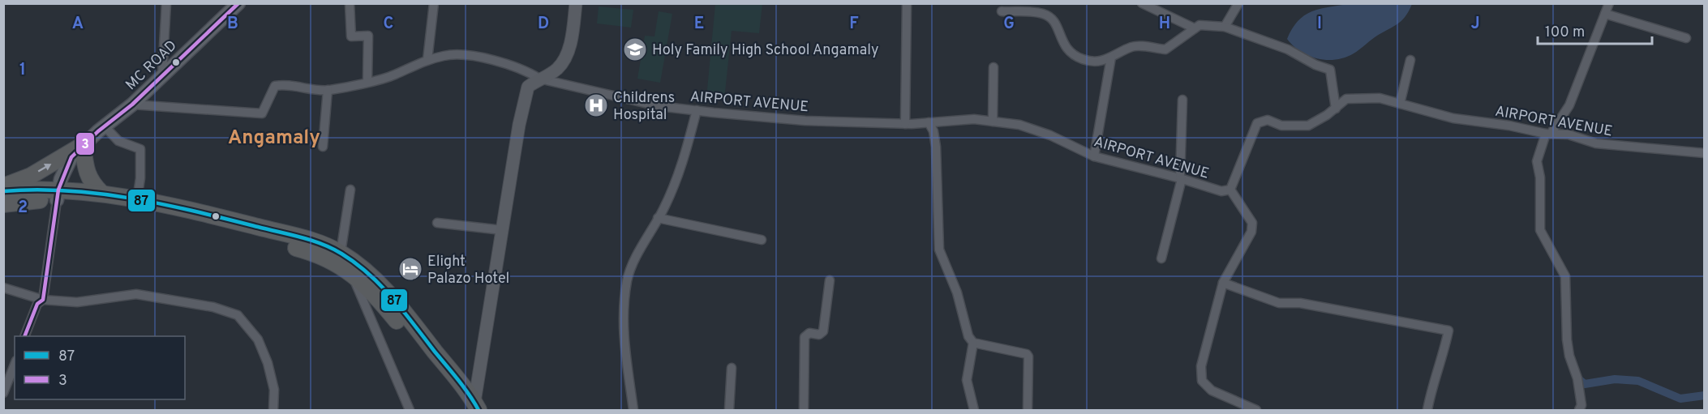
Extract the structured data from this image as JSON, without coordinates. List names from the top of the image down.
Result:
{
  "streets": {
    "main road": ["MC ROAD"],
    "street": ["AIRPORT AVENUE"]
  },
  "districts": ["Angamaly"],
  "places": {
    "school or university": ["Holy Family High School Angamaly"],
    "hospital": ["Childrens Hospital"],
    "hotel": ["Elight Palazo Hotel"]
  },
  "lines": ["transit line 3", "transit line 87"],
  "legend": ["87", "3"],
  "scale_bar": "100 m",
  "grid": {
    "columns": [
      "A",
      "B",
      "C",
      "D",
      "E",
      "F",
      "G",
      "H",
      "I",
      "J"
    ],
    "rows": ["1", "2"]
  }
}
